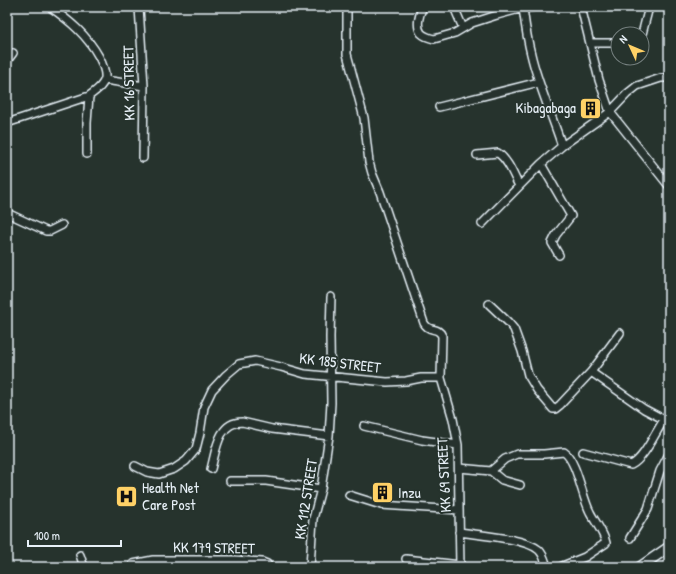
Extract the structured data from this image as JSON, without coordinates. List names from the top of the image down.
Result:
{
  "streets": {
    "street": [
      "KK 16 STREET",
      "KK 185 STREET",
      "KK 69 STREET",
      "KK 112 STREET",
      "KK 179 STREET"
    ]
  },
  "crossings": [
    ["KK 185 STREET", "KK 69 STREET"],
    ["KK 185 STREET", "KK 112 STREET"]
  ],
  "places": {
    "building": ["Kibagabaga", "Inzu"],
    "hospital": ["Health Net Care Post"]
  },
  "scale_bar": "100 m",
  "north": "top left"
}
